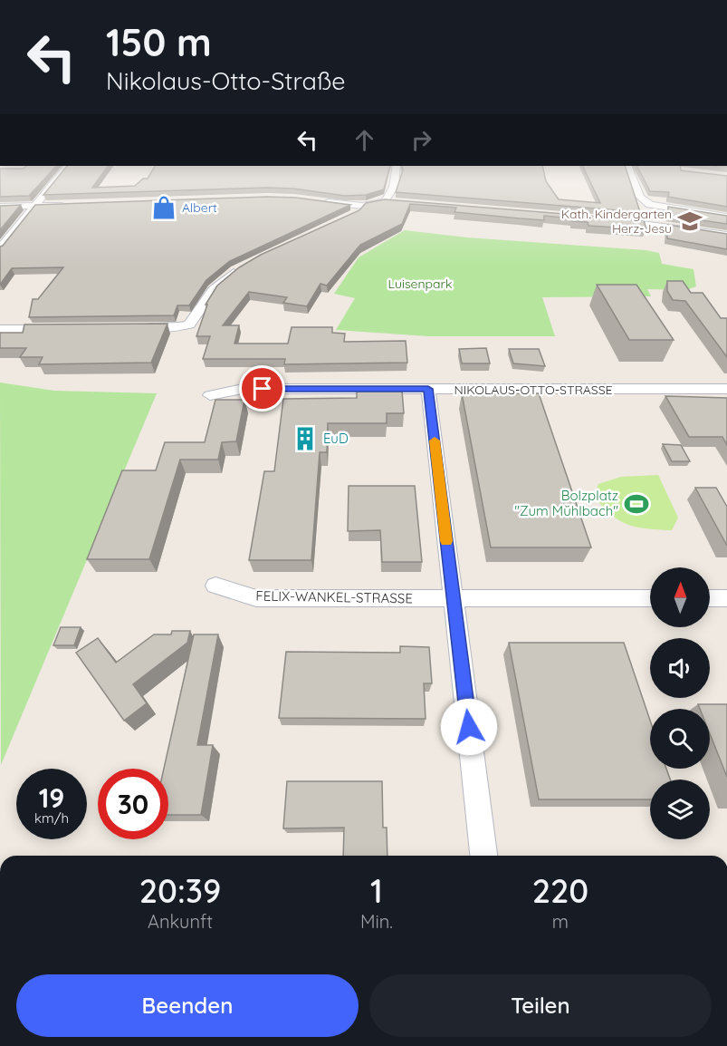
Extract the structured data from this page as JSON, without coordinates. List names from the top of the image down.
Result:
{
  "streets": {
    "street": ["NIKOLAUS-OTTO-STRASSE", "FELIX-WANKEL-STRASSE"]
  },
  "parks": ["Luisenpark"],
  "places": {
    "shop": ["Albert"],
    "school or university": ["Kath. Kindergarten Herz-Jesu"],
    "building": ["EuD"],
    "sports": ["Bolzplatz \"Zum Mühlbach\""]
  },
  "north": "top",
  "page": {
    "turn": ["150 m", "Nikolaus-Otto-Straße"],
    "speed": "19 km/h",
    "limit": "30",
    "eta": [
      "20:39",
      "Ankunft",
      "1",
      "Min.",
      "220",
      "m"
    ],
    "buttons": ["Beenden", "Teilen"]
  }
}
